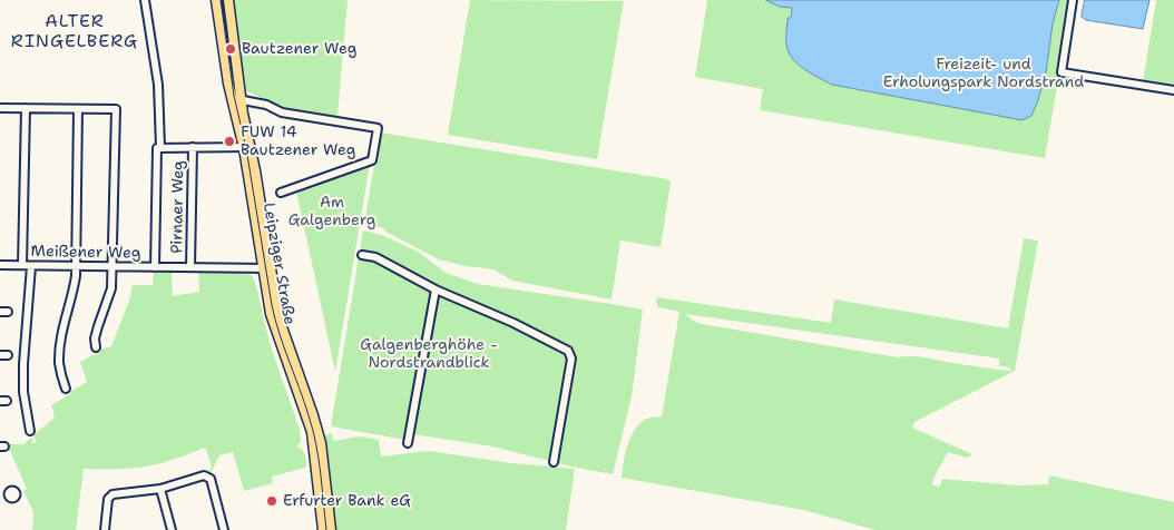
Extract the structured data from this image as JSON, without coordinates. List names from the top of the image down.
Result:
{
  "streets": {
    "main road": ["Leipziger Straße"],
    "street": ["Pirnaer Weg", "Meißener Weg"]
  },
  "crossings": [
    ["Pirnaer Weg", "Meißener Weg"],
    ["Meißener Weg", "Leipziger Straße"]
  ],
  "districts": ["ALTER RINGELBERG"],
  "parks": ["Freizeit- und Erholungspark Nordstrand", "Am Galgenberg", "Galgenberghöhe - Nordstrandblick"],
  "places": ["Bautzener Weg", "FUW 14 Bautzener Weg", "Erfurter Bank eG"]
}
